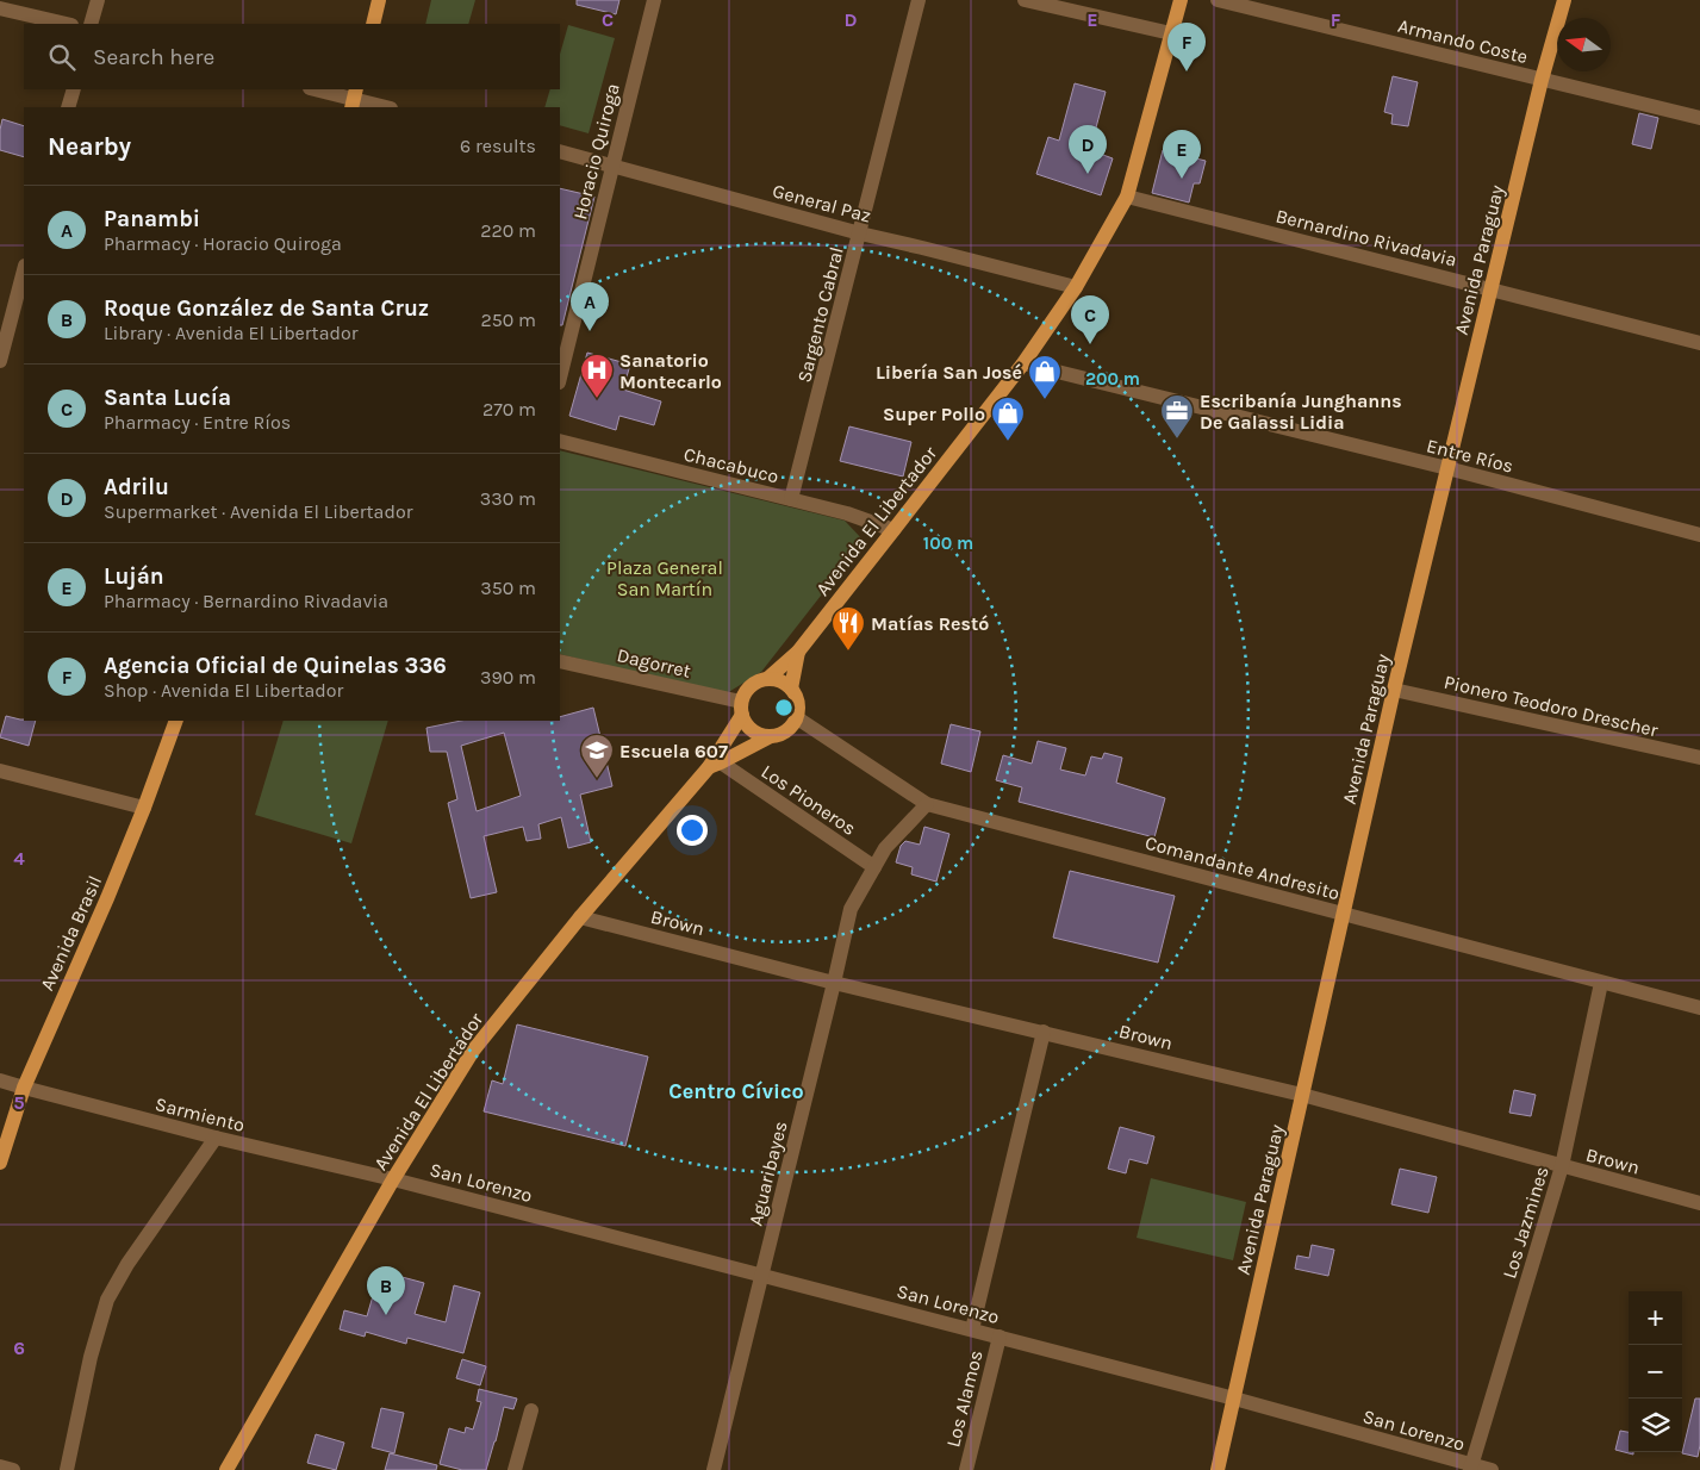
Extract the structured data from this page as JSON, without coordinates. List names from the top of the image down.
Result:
{
  "streets": {
    "main road": ["Avenida Paraguay", "Avenida El Libertador", "Avenida Brasil"],
    "street": [
      "Armando Coste",
      "Horacio Quiroga",
      "General Paz",
      "Bernardino Rivadavia",
      "Sargento Cabral",
      "Entre Ríos",
      "Chacabuco",
      "Dagorret",
      "Pionero Teodoro Drescher",
      "Los Pioneros",
      "Comandante Andresito",
      "Brown",
      "Sarmiento",
      "Aguaribayes",
      "San Lorenzo",
      "Los Jazmines",
      "Los Alamos"
    ]
  },
  "crossings": [
    ["Armando Coste", "Avenida Paraguay"],
    ["Horacio Quiroga", "General Paz"],
    ["General Paz", "Sargento Cabral"],
    ["General Paz", "Avenida El Libertador"],
    ["Bernardino Rivadavia", "Avenida Paraguay"],
    ["Bernardino Rivadavia", "Avenida El Libertador"],
    ["Avenida Paraguay", "Entre Ríos"],
    ["Avenida Paraguay", "Pionero Teodoro Drescher"],
    ["Avenida Paraguay", "Comandante Andresito"],
    ["Avenida Paraguay", "Brown"],
    ["Avenida Paraguay", "San Lorenzo"],
    ["Sargento Cabral", "Chacabuco"],
    ["Entre Ríos", "Avenida El Libertador"],
    ["Chacabuco", "Avenida El Libertador"],
    ["Avenida El Libertador", "Dagorret"],
    ["Avenida El Libertador", "Los Pioneros"],
    ["Avenida El Libertador", "Comandante Andresito"],
    ["Avenida El Libertador", "Brown"],
    ["Avenida El Libertador", "Sarmiento"],
    ["Avenida El Libertador", "San Lorenzo"],
    ["Dagorret", "Comandante Andresito"],
    ["Los Pioneros", "Aguaribayes"],
    ["Comandante Andresito", "Aguaribayes"],
    ["Comandante Andresito", "Los Jazmines"],
    ["Brown", "Aguaribayes"],
    ["Brown", "Los Jazmines"],
    ["Avenida Brasil", "Sarmiento"],
    ["Sarmiento", "San Lorenzo"],
    ["Aguaribayes", "San Lorenzo"],
    ["San Lorenzo", "Los Jazmines"],
    ["San Lorenzo", "Los Alamos"]
  ],
  "districts": ["Centro Cívico"],
  "parks": ["Plaza General San Martín"],
  "places": {
    "hospital": ["Sanatorio Montecarlo"],
    "shop": ["Libería San José", "Super Pollo"],
    "office": ["Escribanía Junghanns De Galassi Lidia"],
    "restaurant": ["Matías Restó"],
    "school or university": ["Escuela 607"]
  },
  "north": "left",
  "page": {
    "pins": [
      "F",
      "D",
      "E",
      "A",
      "C",
      "B"
    ],
    "search": "Search here",
    "heading": ["Nearby", "6 results"],
    "list": [
      {
        "mark": "A",
        "name": "Panambi",
        "note": "Pharmacy · Horacio Quiroga",
        "value": "220 m"
      },
      {
        "mark": "B",
        "name": "Roque González de Santa Cruz",
        "note": "Library · Avenida El Libertador",
        "value": "250 m"
      },
      {
        "mark": "C",
        "name": "Santa Lucía",
        "note": "Pharmacy · Entre Ríos",
        "value": "270 m"
      },
      {
        "mark": "D",
        "name": "Adrilu",
        "note": "Supermarket · Avenida El Libertador",
        "value": "330 m"
      },
      {
        "mark": "E",
        "name": "Luján",
        "note": "Pharmacy · Bernardino Rivadavia",
        "value": "350 m"
      },
      {
        "mark": "F",
        "name": "Agencia Oficial de Quinelas 336",
        "note": "Shop · Avenida El Libertador",
        "value": "390 m"
      }
    ],
    "map_buttons": ["+", "−"]
  },
  "grid": {
    "columns": [
      "C",
      "D",
      "E",
      "F"
    ],
    "rows": ["4", "5", "6"]
  },
  "rings": ["200 m", "100 m"]
}
